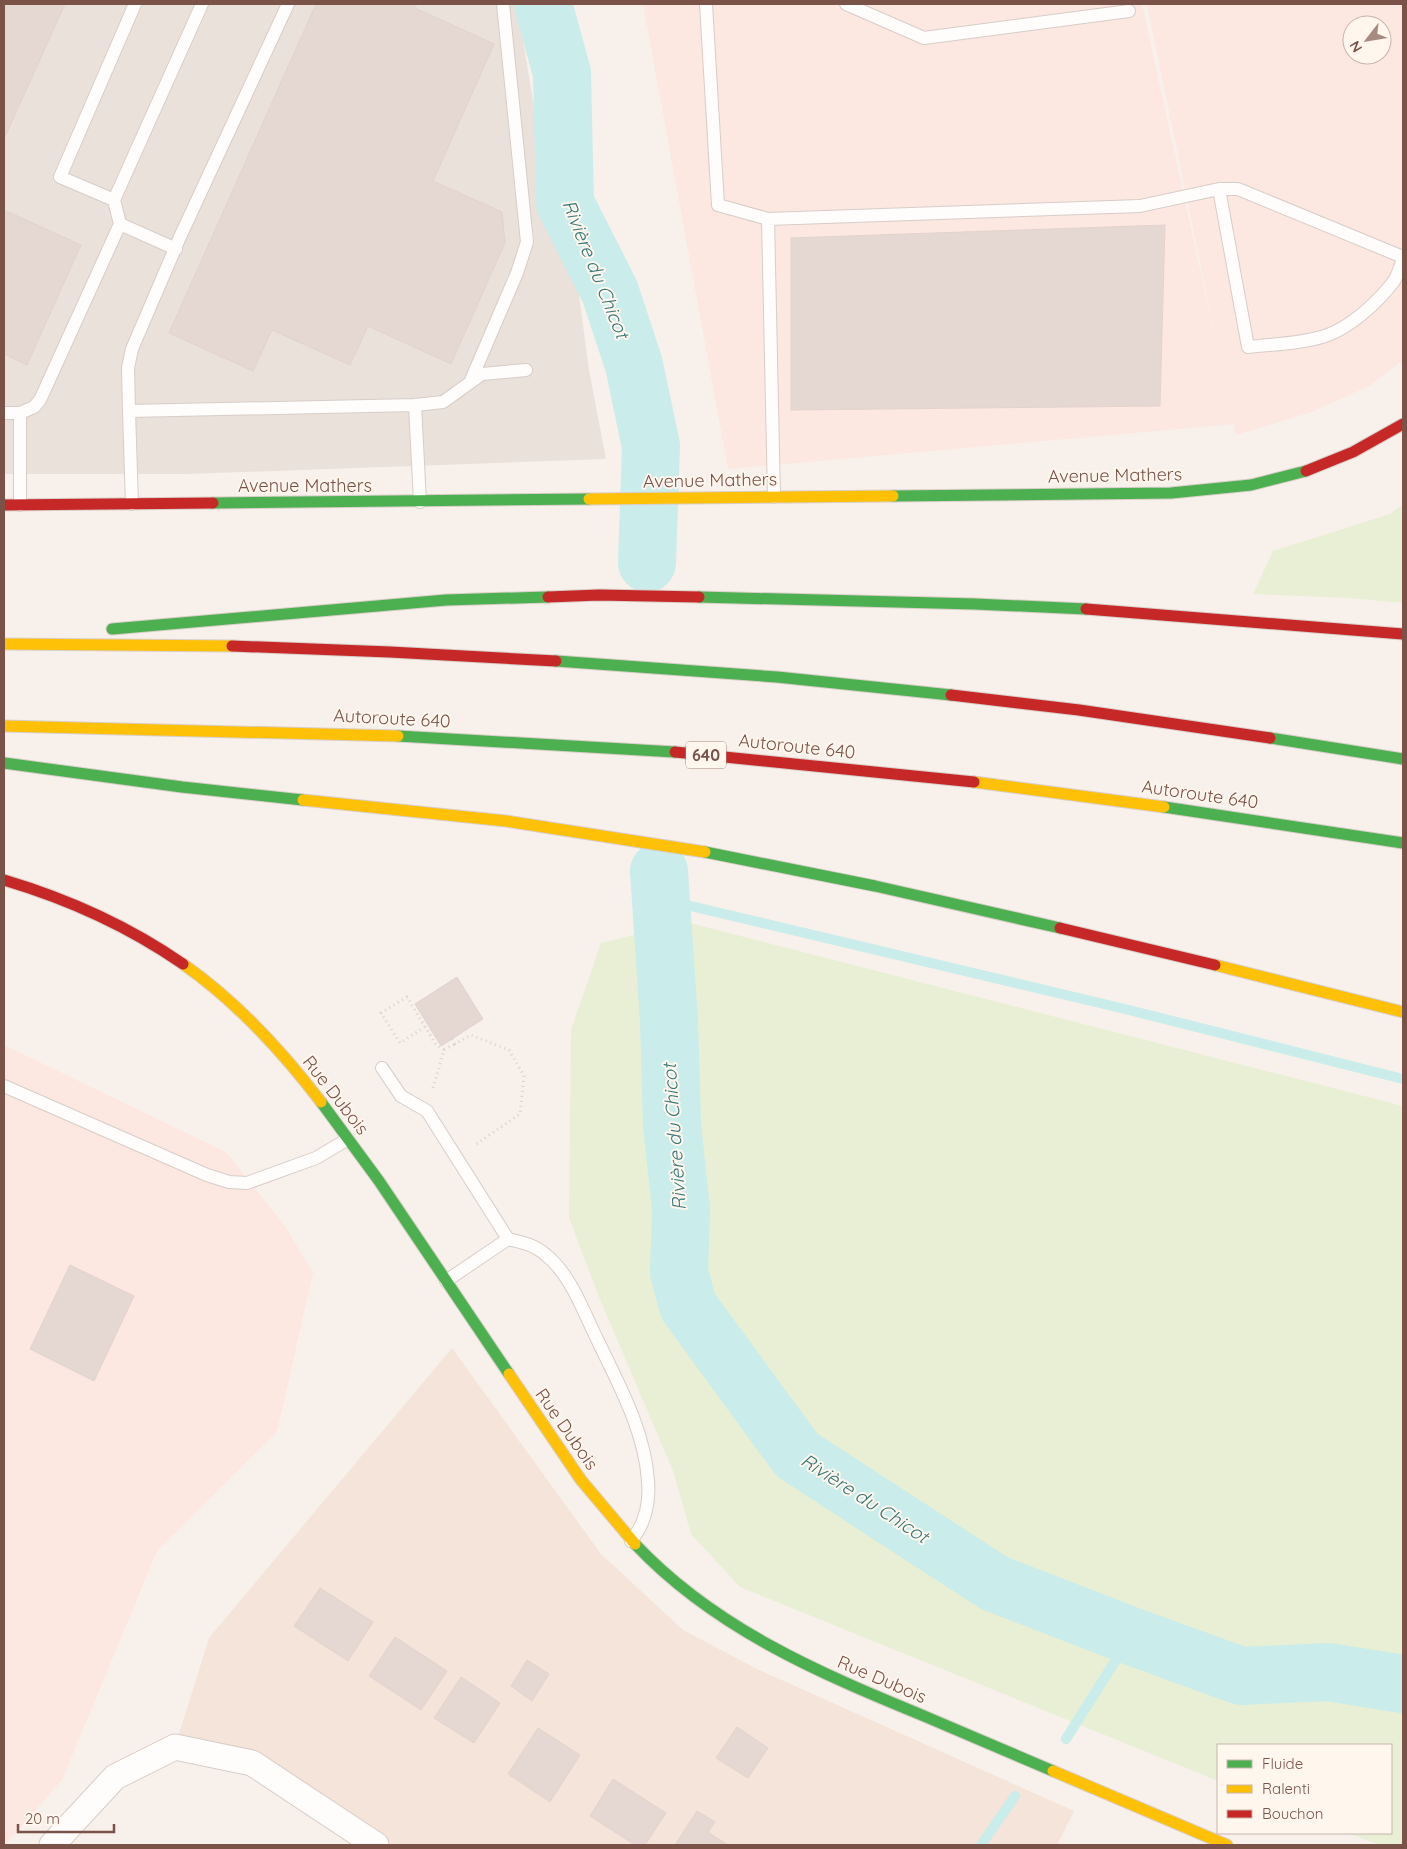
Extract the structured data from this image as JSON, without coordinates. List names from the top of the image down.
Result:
{
  "streets": {
    "main road": [
      "Avenue Mathers",
      "Autoroute 640",
      "640",
      "Rue Dubois"
    ]
  },
  "water": ["Rivière du Chicot"],
  "legend": ["Fluide", "Ralenti", "Bouchon"],
  "scale_bar": "20 m",
  "north": "bottom left"
}
